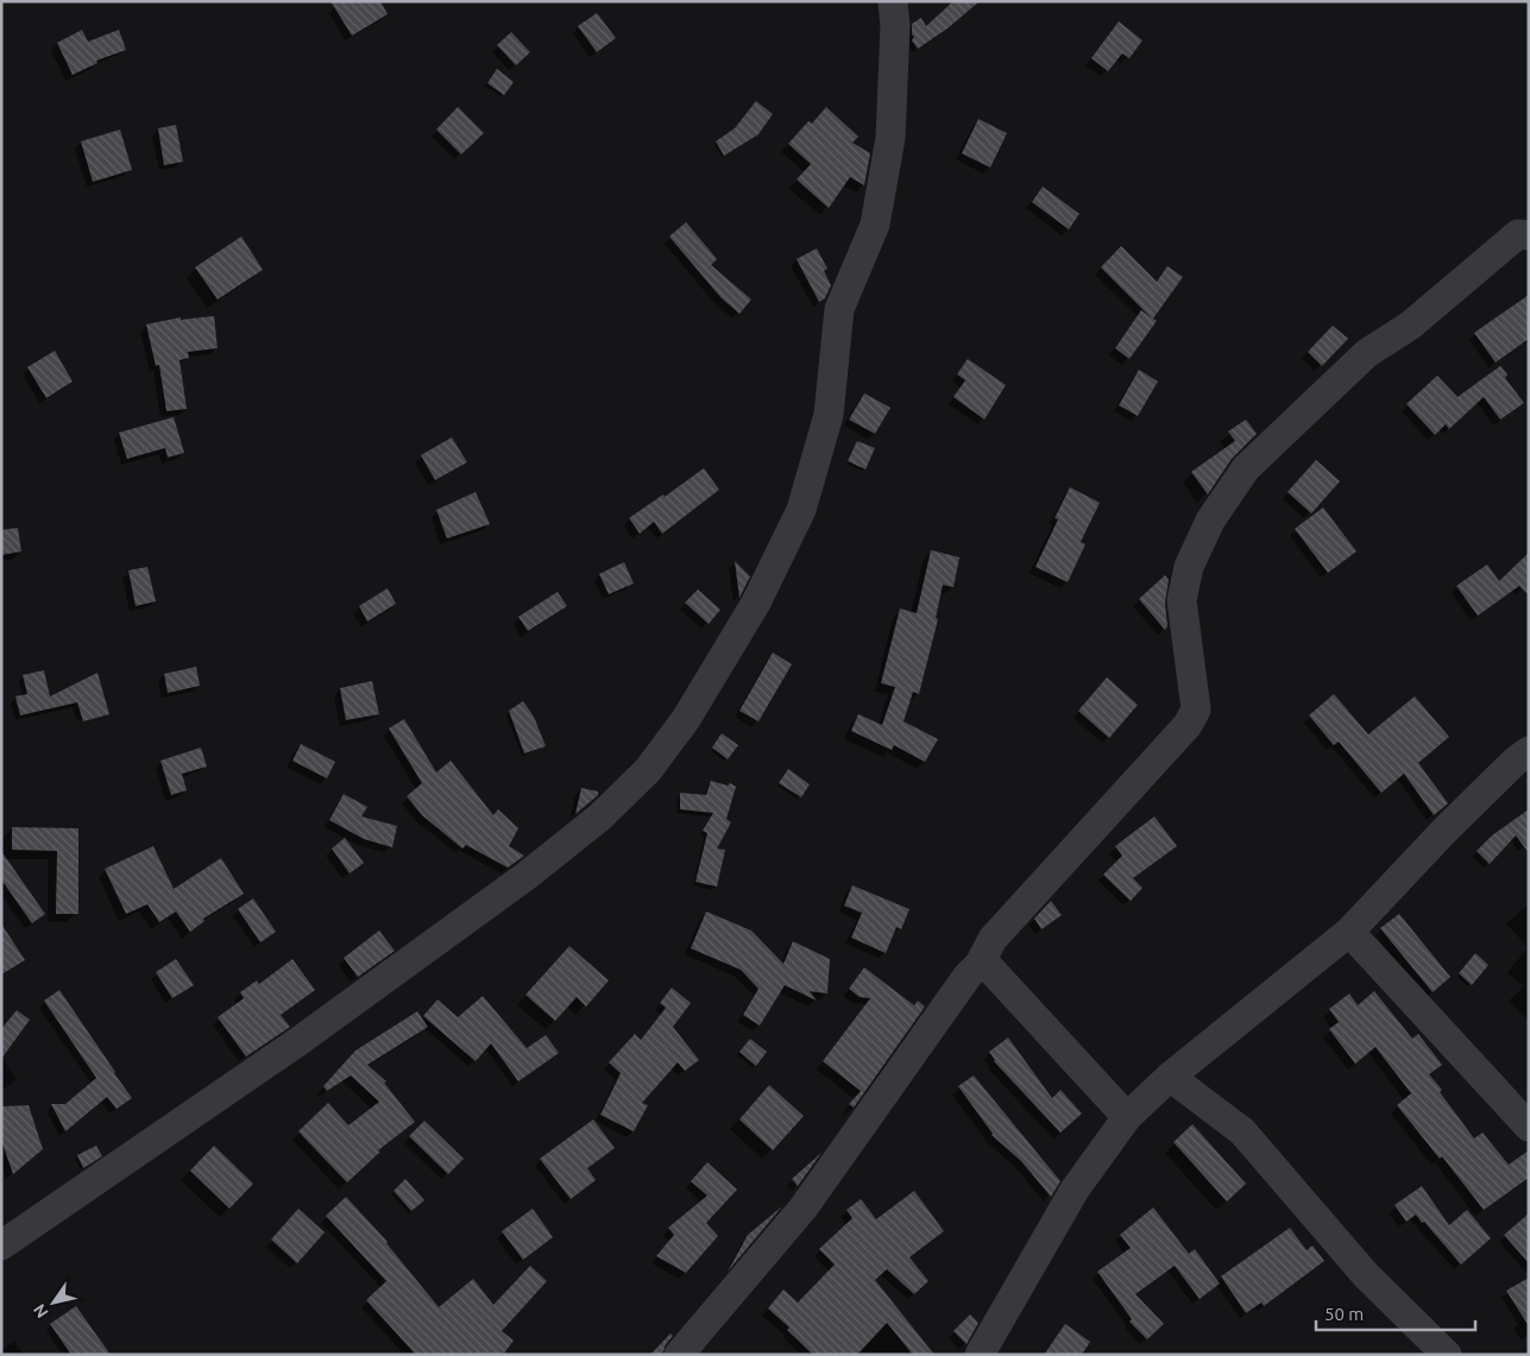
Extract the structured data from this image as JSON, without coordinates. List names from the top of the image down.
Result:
{
  "scale_bar": "50 m",
  "north": "bottom left"
}
